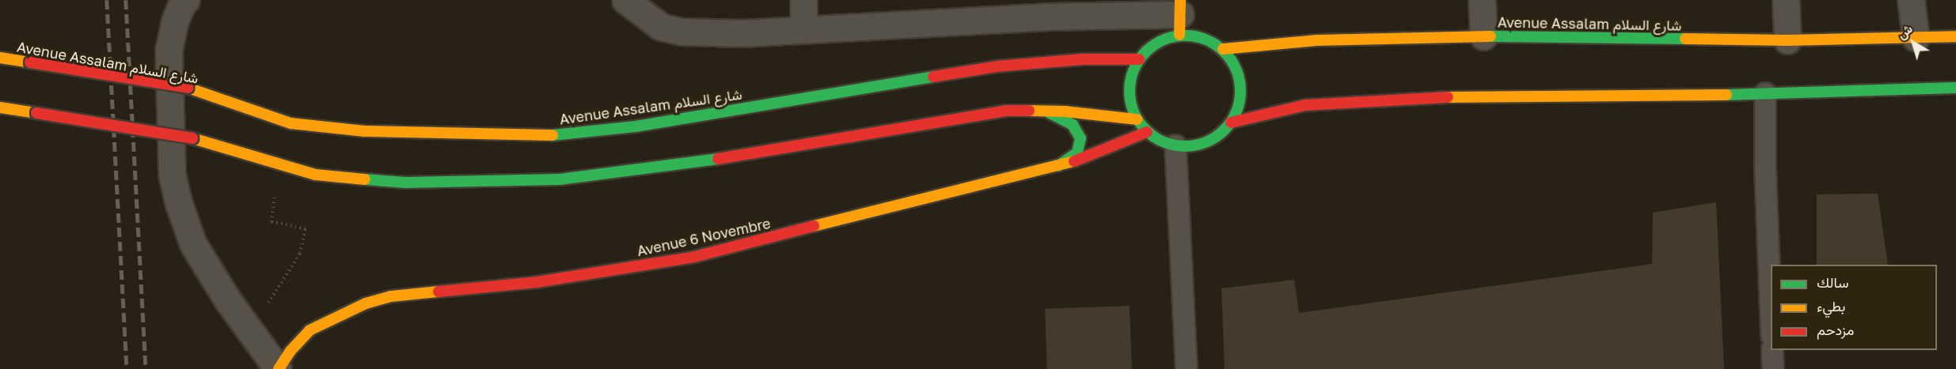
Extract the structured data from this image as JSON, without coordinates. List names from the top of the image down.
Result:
{
  "streets": {
    "street": ["Avenue Assalam شارع السلام", "Avenue 6 Novembre"]
  },
  "crossings": [
    ["Avenue Assalam شارع السلام", "Avenue 6 Novembre"]
  ],
  "legend": ["سالك", "بطيء", "مزدحم"],
  "north": "top left"
}
